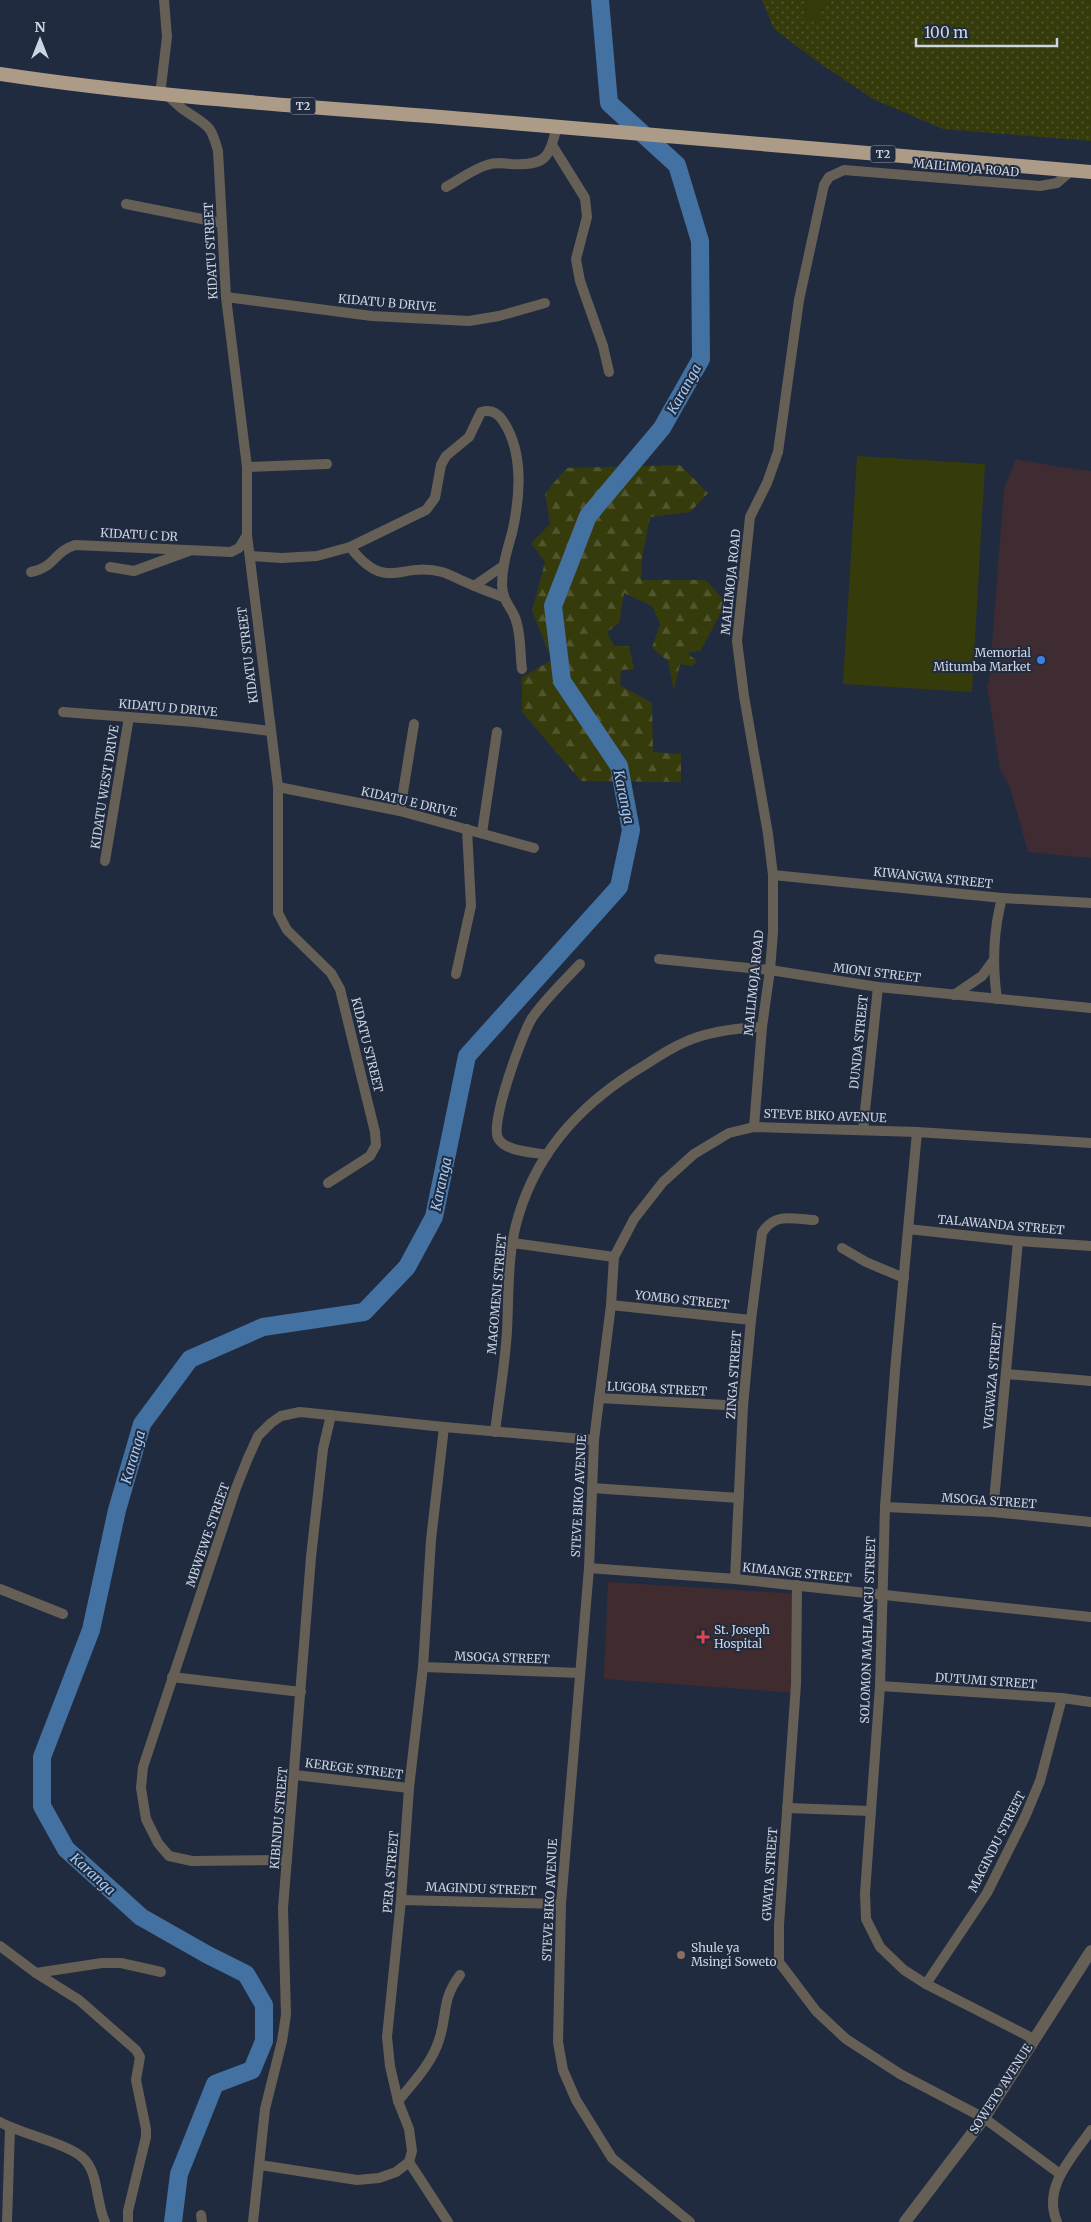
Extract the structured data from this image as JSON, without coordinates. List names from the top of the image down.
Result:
{
  "streets": {
    "highway": ["T2"],
    "street": [
      "MAILIMOJA ROAD",
      "KIDATU STREET",
      "KIDATU B DRIVE",
      "KIDATU C DR",
      "KIDATU D DRIVE",
      "KIDATU WEST DRIVE",
      "KIDATU E DRIVE",
      "KIWANGWA STREET",
      "MIONI STREET",
      "DUNDA STREET",
      "STEVE BIKO AVENUE",
      "TALAWANDA STREET",
      "MAGOMENI STREET",
      "YOMBO STREET",
      "ZINGA STREET",
      "VIGWAZA STREET",
      "LUGOBA STREET",
      "MSOGA STREET",
      "MBWEWE STREET",
      "KIMANGE STREET",
      "SOLOMON MAHLANGU STREET",
      "DUTUMI STREET",
      "KEREGE STREET",
      "KIBINDU STREET",
      "MAGINDU STREET",
      "PERA STREET",
      "GWATA STREET",
      "SOWETO AVENUE"
    ]
  },
  "crossings": [
    ["T2", "MAILIMOJA ROAD"],
    ["T2", "KIDATU STREET"],
    ["MAILIMOJA ROAD", "KIWANGWA STREET"],
    ["MAILIMOJA ROAD", "MIONI STREET"],
    ["MAILIMOJA ROAD", "STEVE BIKO AVENUE"],
    ["MAILIMOJA ROAD", "MAGOMENI STREET"],
    ["KIDATU STREET", "KIDATU B DRIVE"],
    ["KIDATU STREET", "KIDATU C DR"],
    ["KIDATU STREET", "KIDATU D DRIVE"],
    ["KIDATU STREET", "KIDATU E DRIVE"],
    ["KIDATU D DRIVE", "KIDATU WEST DRIVE"],
    ["MIONI STREET", "DUNDA STREET"],
    ["DUNDA STREET", "STEVE BIKO AVENUE"],
    ["STEVE BIKO AVENUE", "YOMBO STREET"],
    ["STEVE BIKO AVENUE", "LUGOBA STREET"],
    ["STEVE BIKO AVENUE", "MSOGA STREET"],
    ["STEVE BIKO AVENUE", "MBWEWE STREET"],
    ["STEVE BIKO AVENUE", "KIMANGE STREET"],
    ["STEVE BIKO AVENUE", "SOLOMON MAHLANGU STREET"],
    ["STEVE BIKO AVENUE", "MAGINDU STREET"],
    ["TALAWANDA STREET", "VIGWAZA STREET"],
    ["TALAWANDA STREET", "SOLOMON MAHLANGU STREET"],
    ["MAGOMENI STREET", "MBWEWE STREET"],
    ["YOMBO STREET", "ZINGA STREET"],
    ["ZINGA STREET", "LUGOBA STREET"],
    ["ZINGA STREET", "KIMANGE STREET"],
    ["VIGWAZA STREET", "MSOGA STREET"],
    ["MSOGA STREET", "SOLOMON MAHLANGU STREET"],
    ["MSOGA STREET", "PERA STREET"],
    ["MBWEWE STREET", "KIBINDU STREET"],
    ["MBWEWE STREET", "PERA STREET"],
    ["KIMANGE STREET", "SOLOMON MAHLANGU STREET"],
    ["KIMANGE STREET", "GWATA STREET"],
    ["SOLOMON MAHLANGU STREET", "DUTUMI STREET"],
    ["SOLOMON MAHLANGU STREET", "MAGINDU STREET"],
    ["SOLOMON MAHLANGU STREET", "SOWETO AVENUE"],
    ["DUTUMI STREET", "MAGINDU STREET"],
    ["KEREGE STREET", "KIBINDU STREET"],
    ["KEREGE STREET", "PERA STREET"],
    ["MAGINDU STREET", "PERA STREET"],
    ["GWATA STREET", "SOWETO AVENUE"]
  ],
  "water": ["Karanga"],
  "places": {
    "other": ["Memorial Mitumba Market", "Shule ya Msingi Soweto"],
    "health": ["St. Joseph Hospital"]
  },
  "scale_bar": "100 m",
  "north": "top"
}
